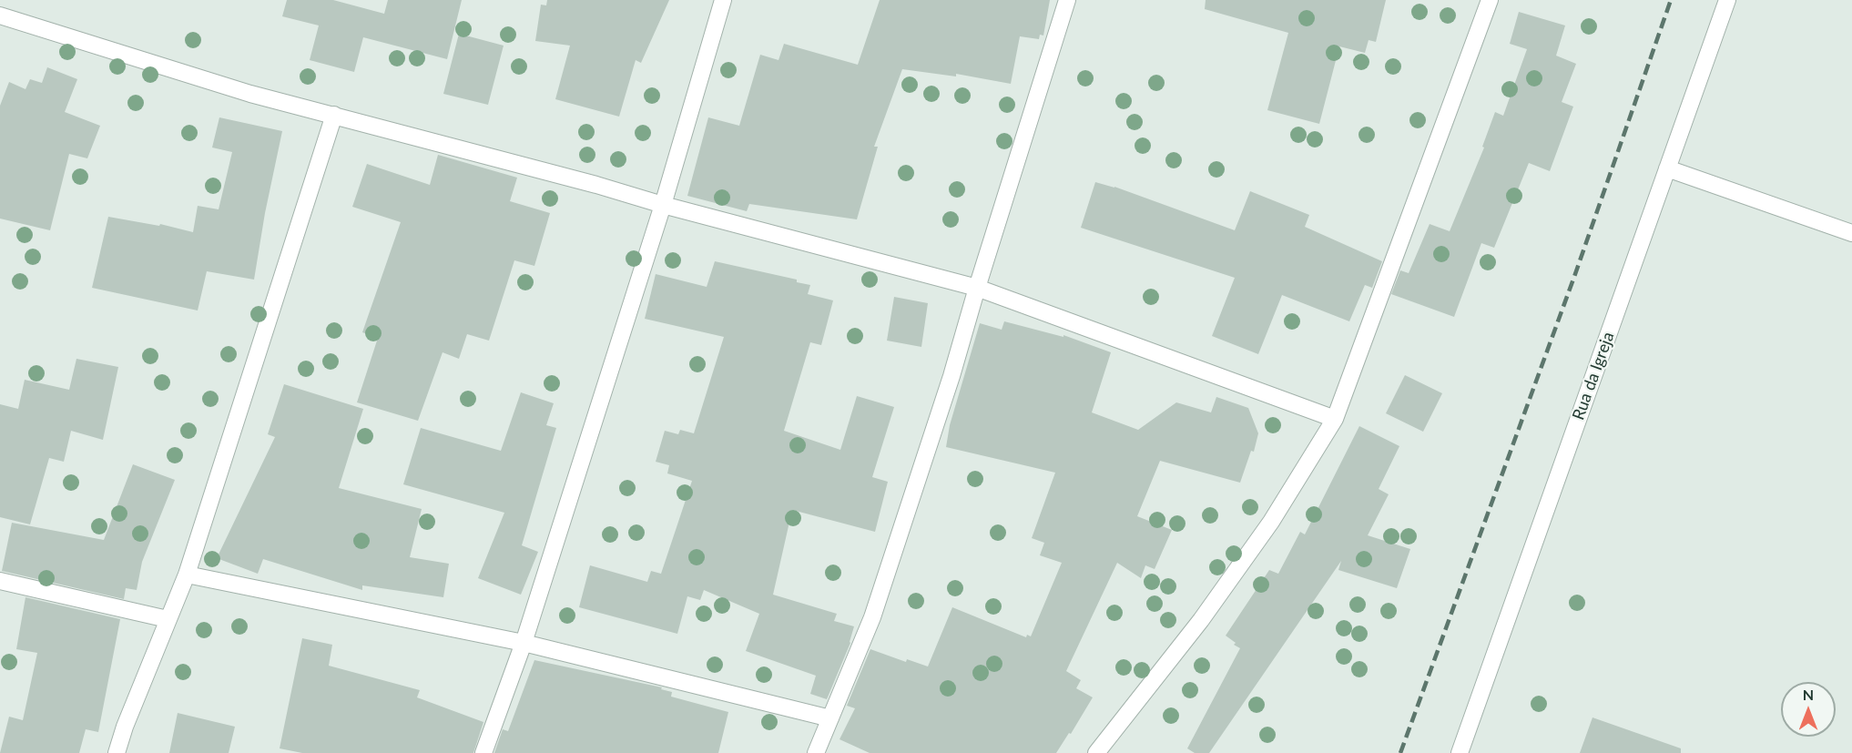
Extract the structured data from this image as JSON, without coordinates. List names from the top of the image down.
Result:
{
  "streets": {
    "street": ["Rua da Igreja"]
  },
  "north": "top"
}
